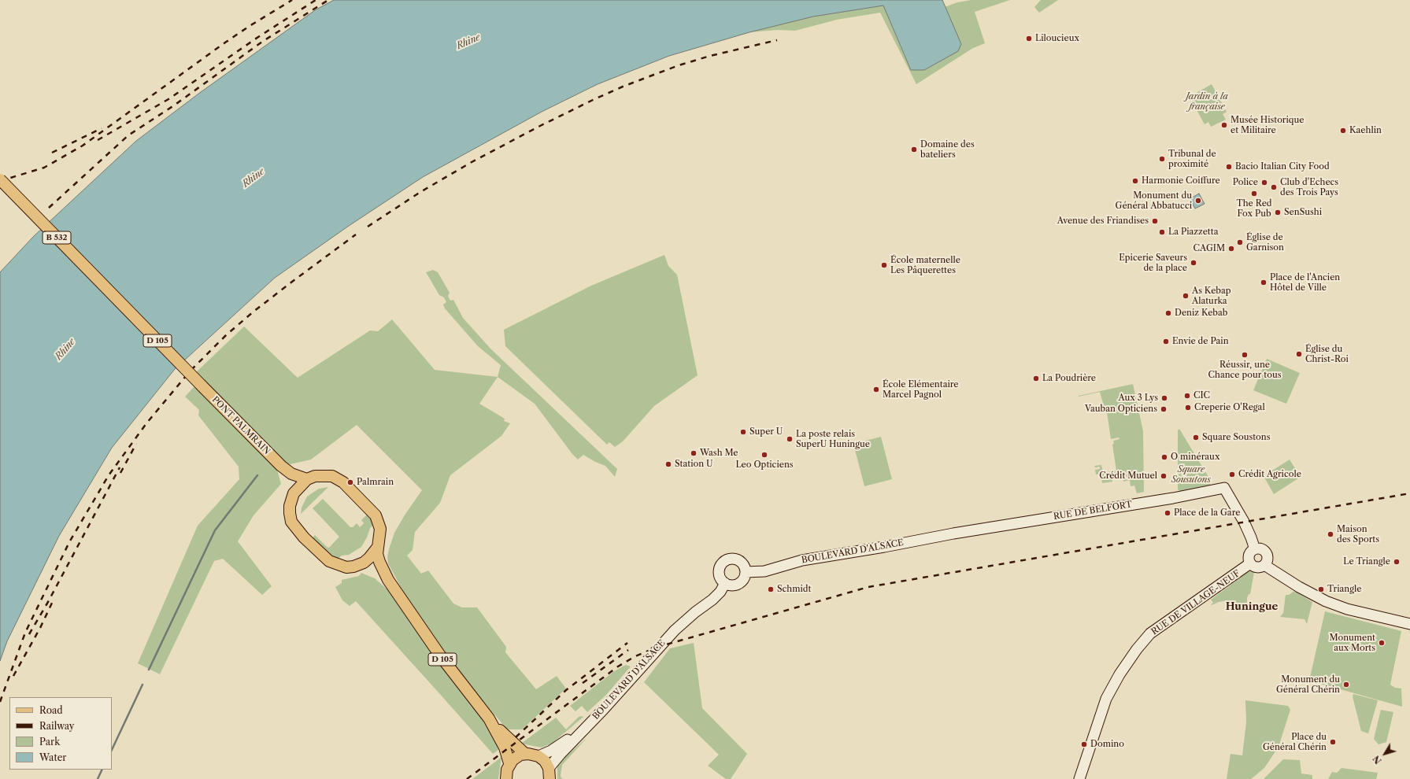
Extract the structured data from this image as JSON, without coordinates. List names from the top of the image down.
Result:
{
  "streets": {
    "main road": [
      "B 532",
      "D 105",
      "PONT PALMRAIN",
      "RUE DE BELFORT",
      "BOULEVARD D'ALSACE",
      "RUE DE VILLAGE-NEUF"
    ]
  },
  "crossings": [
    ["B 532", "PONT PALMRAIN"],
    ["D 105", "PONT PALMRAIN"],
    ["RUE DE BELFORT", "BOULEVARD D'ALSACE"],
    ["RUE DE BELFORT", "RUE DE VILLAGE-NEUF"]
  ],
  "districts": ["Huningue"],
  "water": ["Rhine"],
  "parks": ["Jardin à la française", "Square Sousutons"],
  "places": [
    "Liloucieux",
    "Musée Historique et Militaire",
    "Kaehlin",
    "Domaine des bateliers",
    "Tribunal de proximité",
    "Bacio Italian City Food",
    "Harmonie Coiffure",
    "Police",
    "Club d'Echecs des Trois Pays",
    "The Red Fox Pub",
    "Monument du Général Abbatucci",
    "SenSushi",
    "Avenue des Friandises",
    "La Piazzetta",
    "Église de Garnison",
    "CAGIM",
    "Epicerie Saveurs de la place",
    "École maternelle Les Pâquerettes",
    "Place de l'Ancien Hôtel de Ville",
    "As Kebap Alaturka",
    "Deniz Kebab",
    "Envie de Pain",
    "Église du Christ-Roi",
    "Réussir, une Chance pour tous",
    "La Poudrière",
    "École Elémentaire Marcel Pagnol",
    "CIC",
    "Aux 3 Lys",
    "Creperie O'Regal",
    "Vauban Opticiens",
    "Super U",
    "Square Soustons",
    "La poste relais SuperU Huningue",
    "Wash Me",
    "Leo Opticiens",
    "O minéraux",
    "Station U",
    "Crédit Agricole",
    "Crédit Mutuel",
    "Palmrain",
    "Place de la Gare",
    "Maison des Sports",
    "Le Triangle",
    "Schmidt",
    "Triangle",
    "Monument aux Morts",
    "Monument du Général Chérin",
    "Place du Général Chérin",
    "Domino"
  ],
  "legend": [
    "Road",
    "Railway",
    "Park",
    "Water"
  ],
  "north": "bottom left"
}
